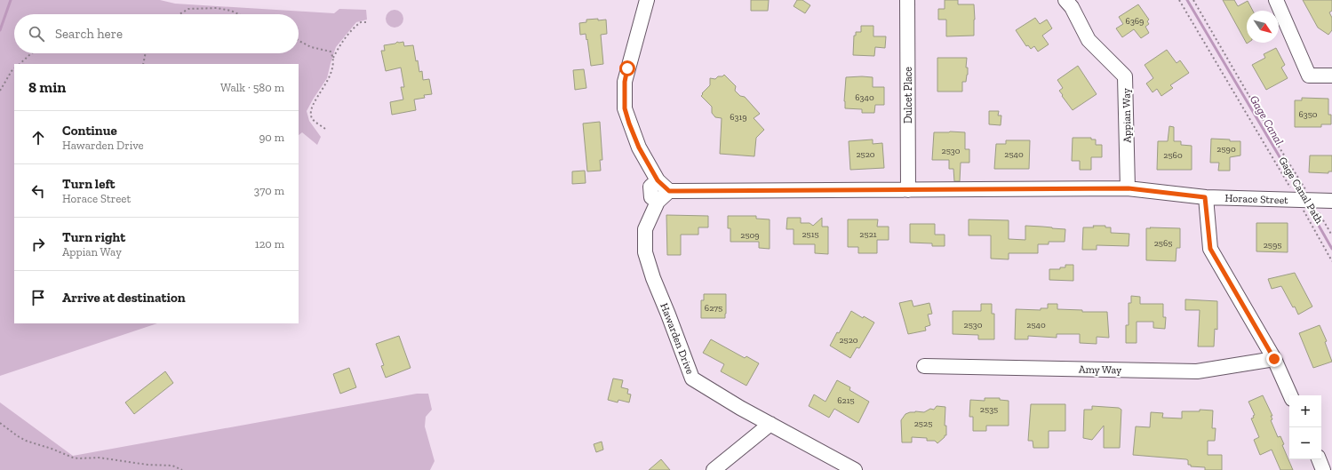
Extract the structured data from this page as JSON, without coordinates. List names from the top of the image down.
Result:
{
  "streets": {
    "street": [
      "Dulcet Place",
      "Appian Way",
      "Horace Street",
      "Hawarden Drive",
      "Amy Way"
    ],
    "path": ["Gage Canal Path"]
  },
  "crossings": [
    ["Dulcet Place", "Horace Street"],
    ["Appian Way", "Horace Street"],
    ["Gage Canal Path", "Horace Street"],
    ["Horace Street", "Hawarden Drive"]
  ],
  "water": ["Gage Canal"],
  "house_numbers": [
    "6369",
    "6340",
    "6350",
    "6319",
    "2590",
    "2530",
    "2520",
    "2540",
    "2560",
    "2515",
    "2521",
    "2509",
    "2565",
    "2595",
    "6275",
    "2530",
    "2540",
    "2520",
    "6215",
    "2535",
    "2525"
  ],
  "north": "bottom right",
  "page": {
    "search": "Search here",
    "heading": ["8 min", "Walk · 580 m"],
    "list": [
      ["Continue", "Hawarden Drive", "90 m"],
      ["Turn left", "Horace Street", "370 m"],
      ["Turn right", "Appian Way", "120 m"],
      "Arrive at destination"
    ],
    "map_buttons": ["+", "−"]
  }
}
